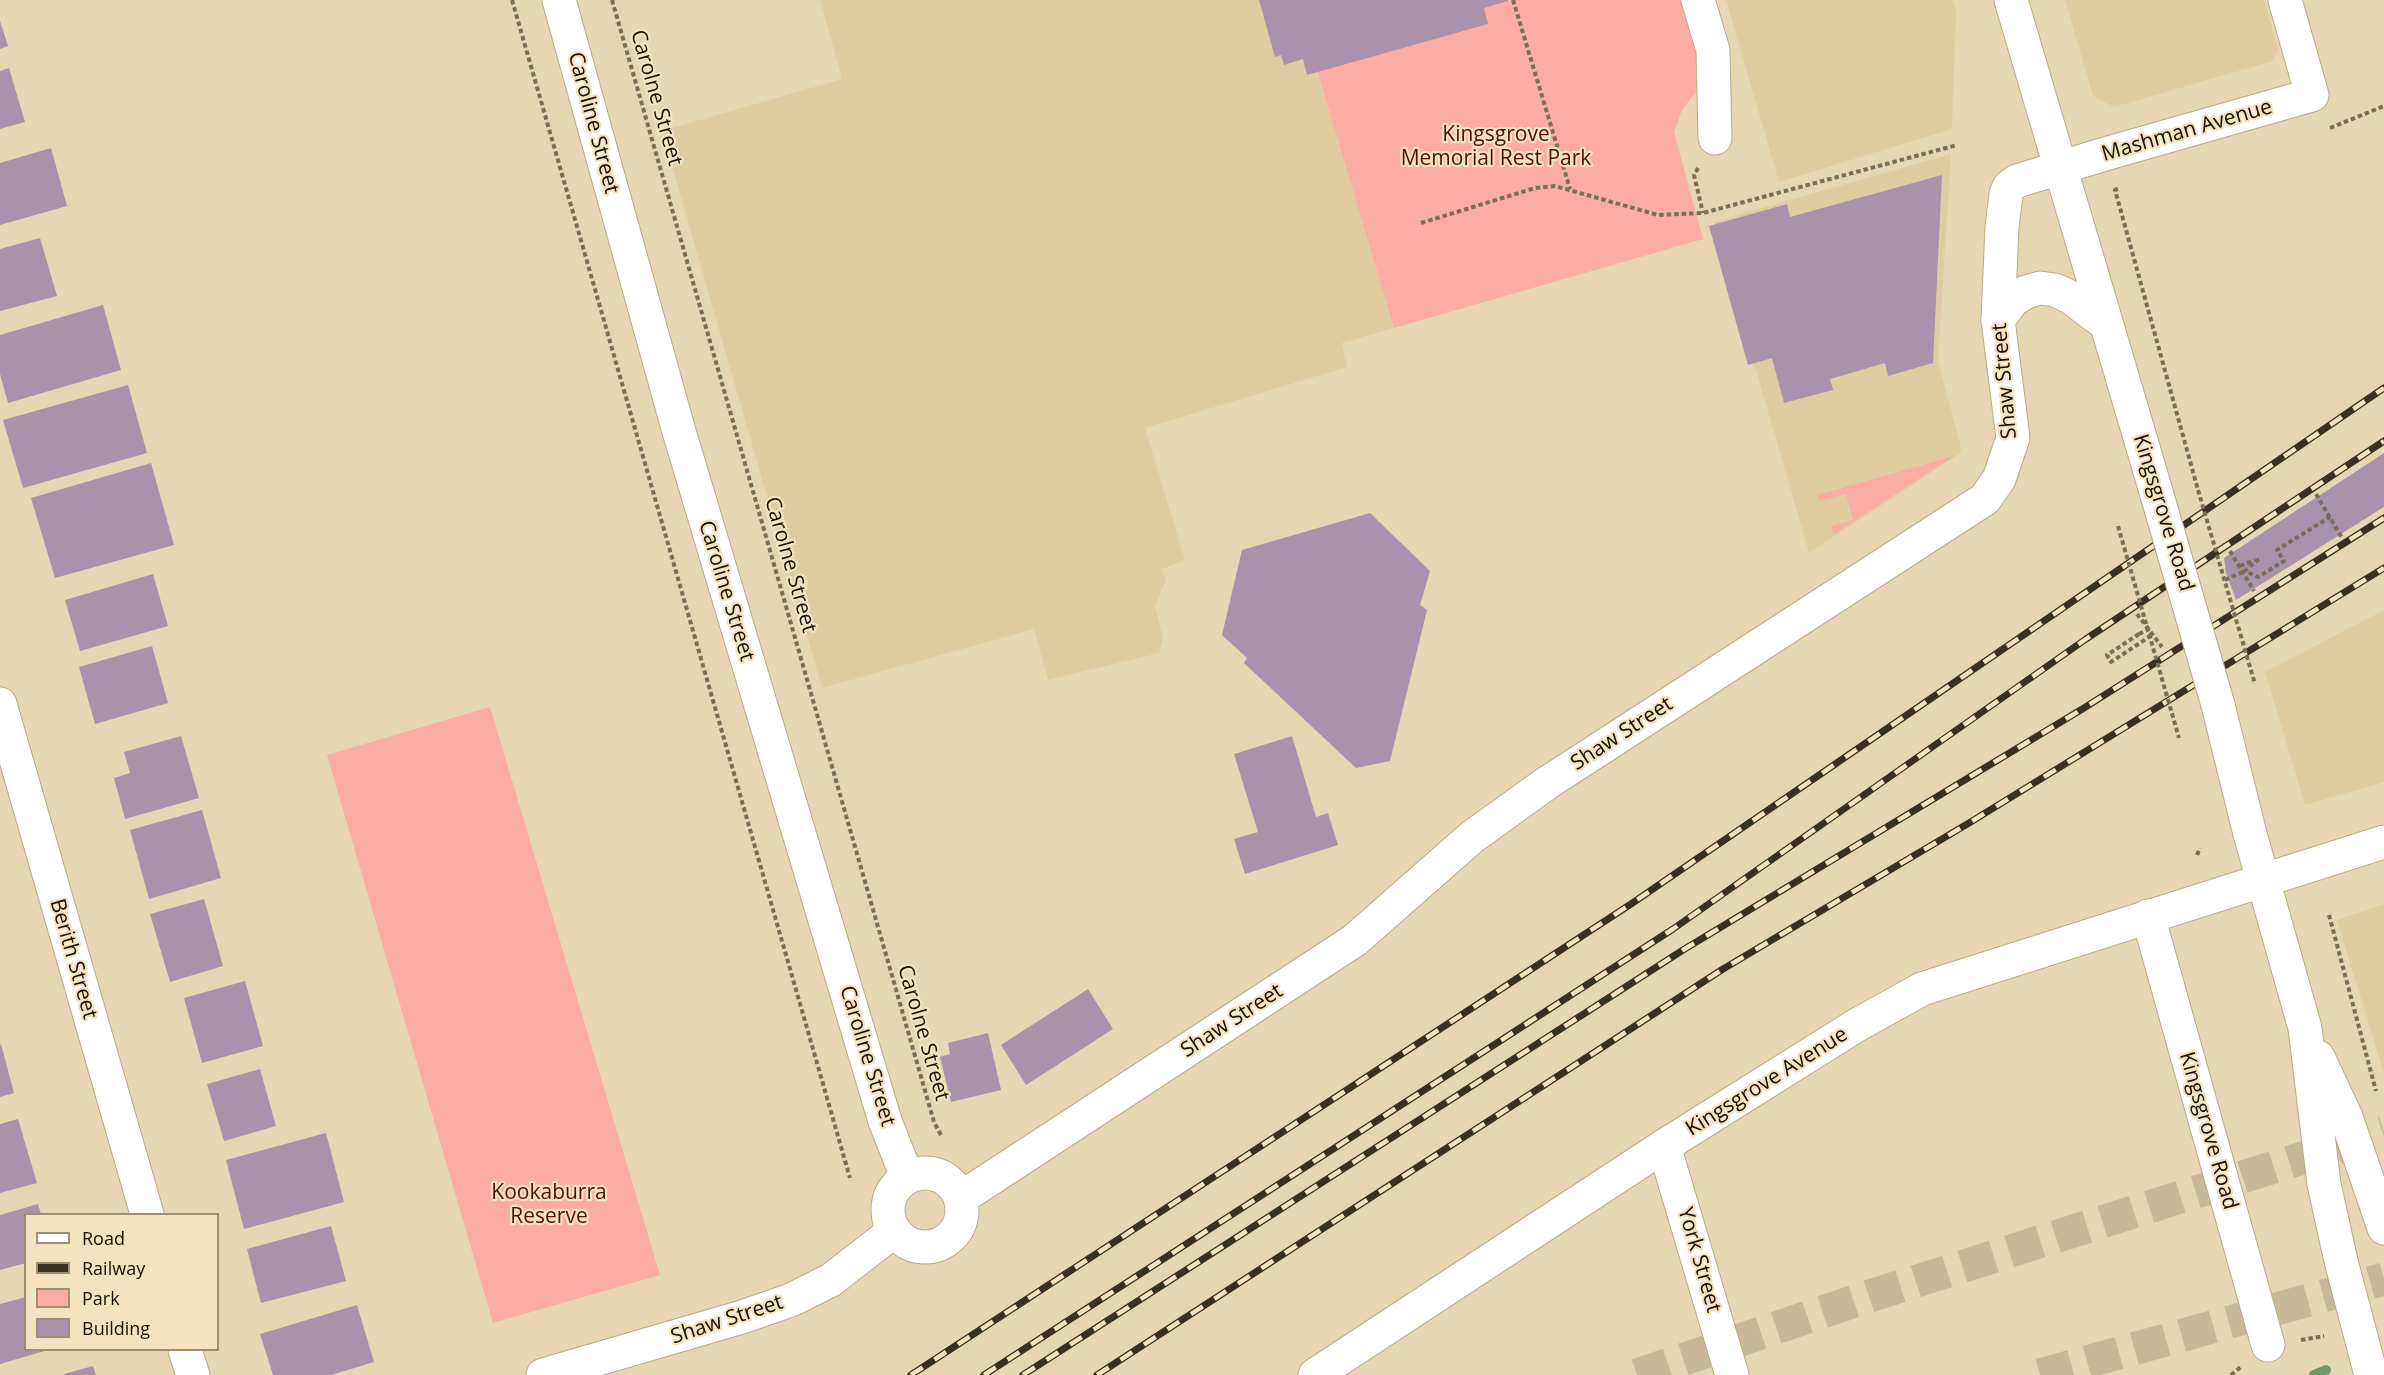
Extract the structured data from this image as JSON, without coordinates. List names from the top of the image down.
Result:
{
  "streets": {
    "street": [
      "Caroline Street",
      "Mashman Avenue",
      "Shaw Street",
      "Kingsgrove Road",
      "Berith Street",
      "Kingsgrove Avenue",
      "York Street"
    ],
    "path": ["Carolne Street"]
  },
  "crossings": [
    ["Caroline Street", "Shaw Street"],
    ["Mashman Avenue", "Shaw Street"],
    ["Mashman Avenue", "Kingsgrove Road"],
    ["Shaw Street", "Kingsgrove Road"],
    ["Kingsgrove Road", "Kingsgrove Avenue"],
    ["Kingsgrove Avenue", "York Street"]
  ],
  "parks": ["Kingsgrove Memorial Rest Park", "Kookaburra Reserve"],
  "legend": [
    "Road",
    "Railway",
    "Park",
    "Building"
  ]
}
